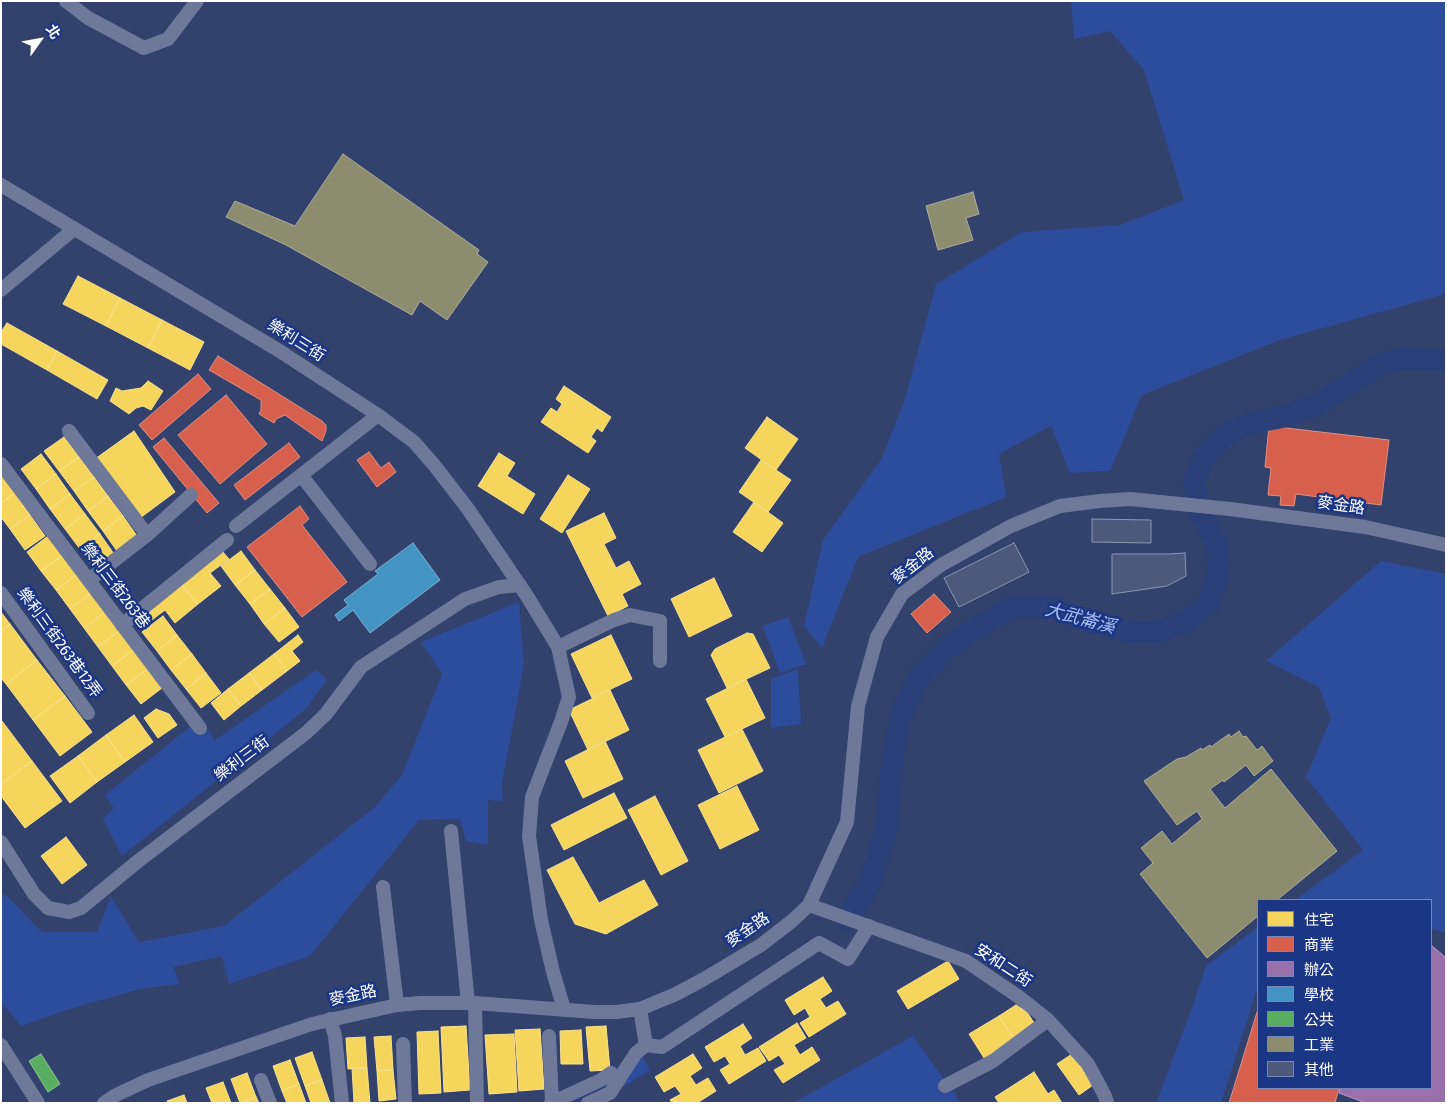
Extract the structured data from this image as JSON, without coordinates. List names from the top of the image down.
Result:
{
  "streets": {
    "street": [
      "樂利三街",
      "麥金路",
      "樂利三街263巷",
      "樂利三街263巷12弄",
      "安和二街"
    ]
  },
  "crossings": [
    ["樂利三街", "麥金路"],
    ["麥金路", "安和二街"]
  ],
  "water": ["大武崙溪"],
  "legend": [
    "住宅",
    "商業",
    "辦公",
    "學校",
    "公共",
    "工業",
    "其他"
  ],
  "north": "top right"
}
